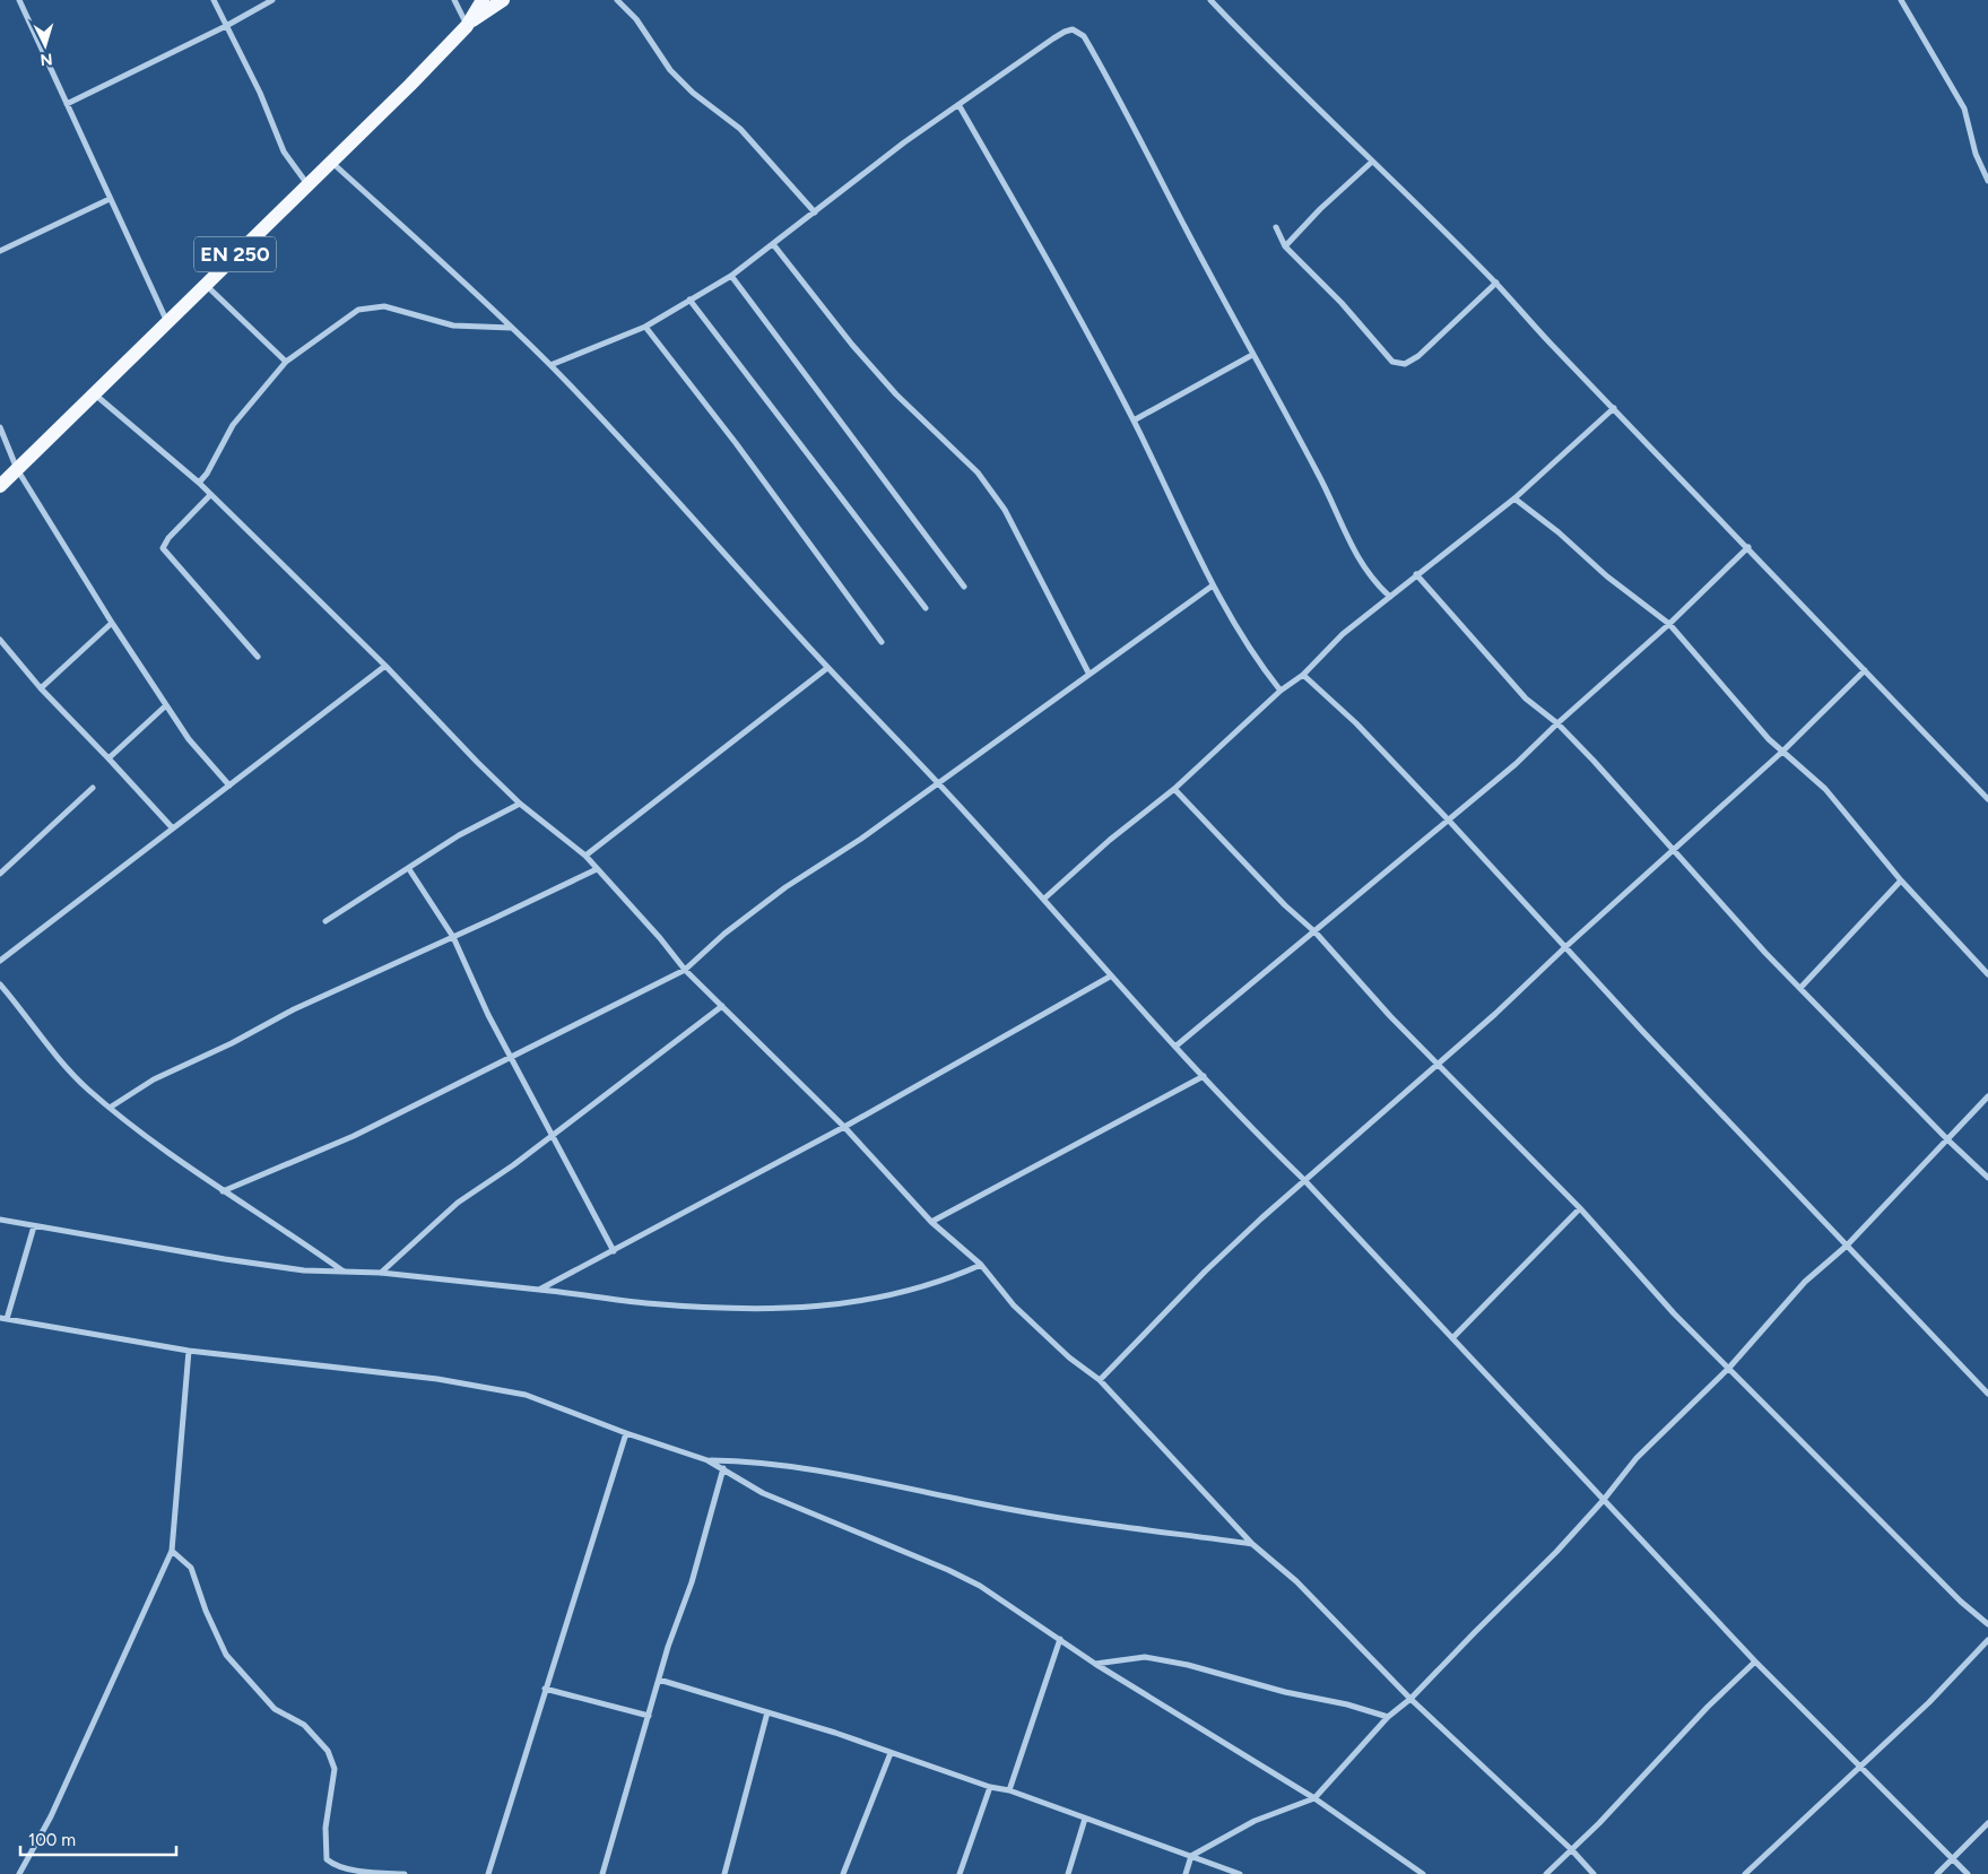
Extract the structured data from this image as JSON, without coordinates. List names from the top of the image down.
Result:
{
  "streets": {
    "main road": ["EN 250"]
  },
  "scale_bar": "100 m",
  "north": "bottom"
}
